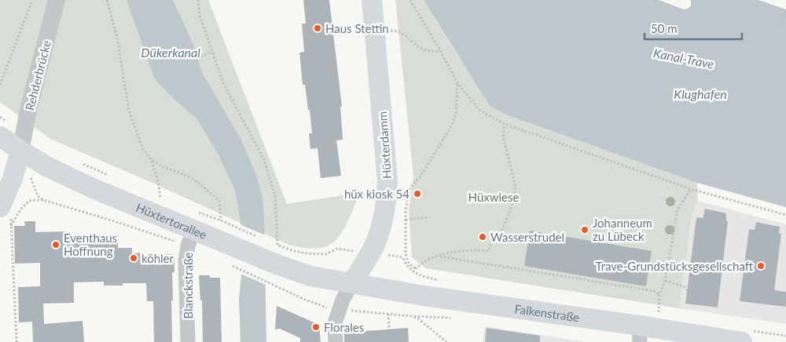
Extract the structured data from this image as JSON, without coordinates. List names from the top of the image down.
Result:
{
  "streets": {
    "main road": ["Hüxterdamm", "Hüxtertorallee", "Falkenstraße"],
    "street": ["Rehderbrücke", "Blanckstraße"]
  },
  "crossings": [
    ["Rehderbrücke", "Hüxtertorallee"],
    ["Hüxterdamm", "Hüxtertorallee"],
    ["Hüxterdamm", "Falkenstraße"],
    ["Hüxtertorallee", "Blanckstraße"],
    ["Hüxtertorallee", "Falkenstraße"]
  ],
  "water": ["Dükerkanal", "Kanal-Trave", "Klughafen"],
  "parks": ["Hüxwiese"],
  "places": [
    "Haus Stettin",
    "hüx kiosk 54",
    "Johanneum zu Lübeck",
    "Wasserstrudel",
    "Eventhaus Hoffnung",
    "köhler",
    "Trave-Grundstücksgesellschaft",
    "Florales"
  ],
  "scale_bar": "50 m"
}
